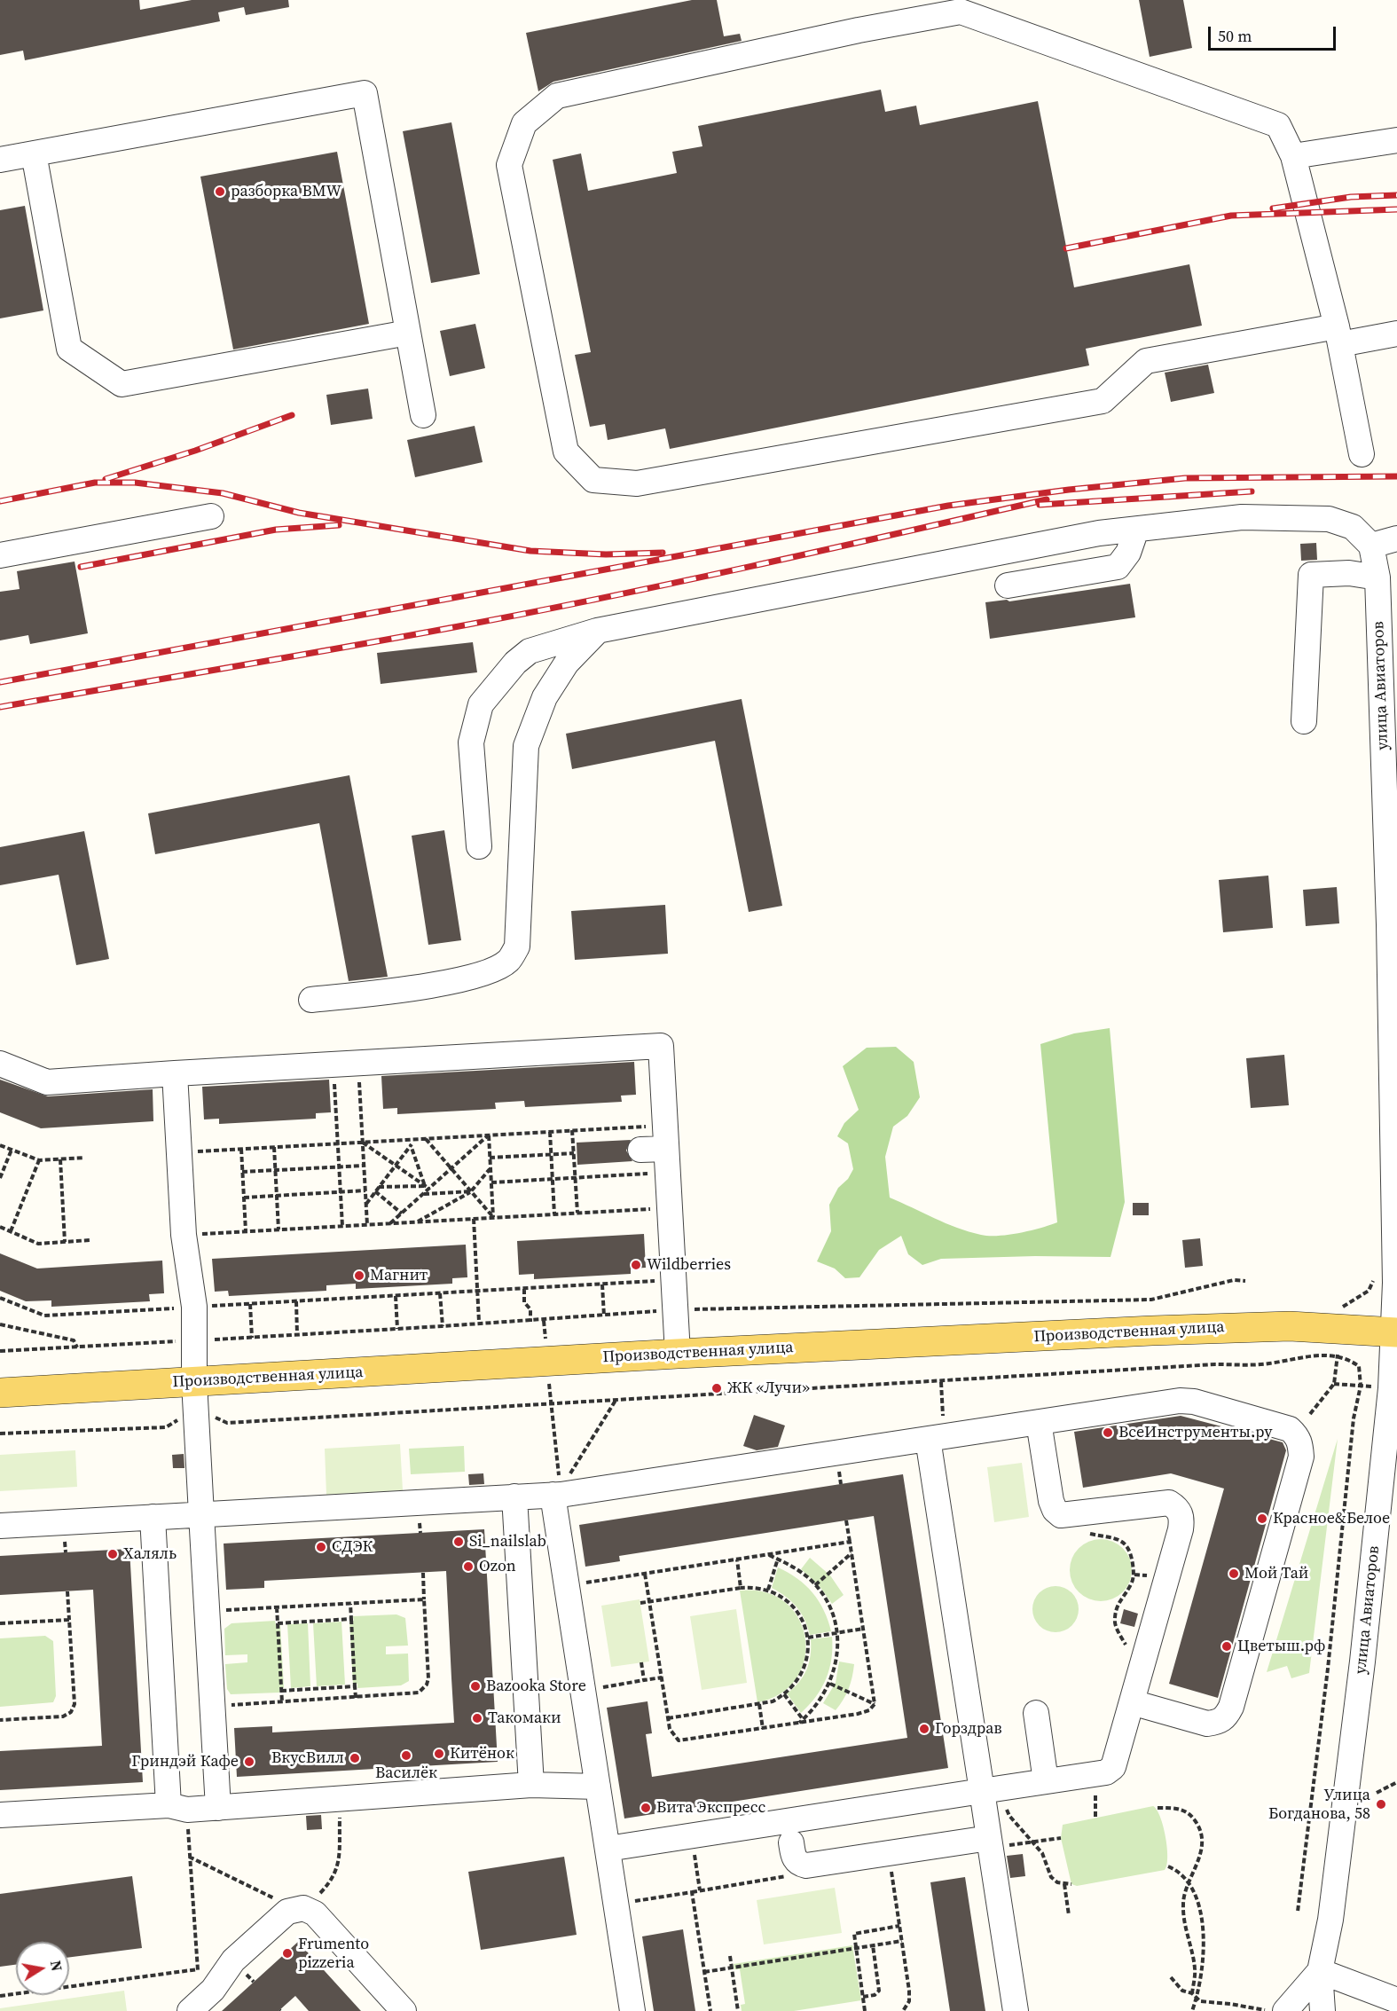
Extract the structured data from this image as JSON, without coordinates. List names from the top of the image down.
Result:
{
  "streets": {
    "main road": ["Производственная улица"],
    "street": ["улица Авиаторов"]
  },
  "crossings": [
    ["улица Авиаторов", "Производственная улица"]
  ],
  "places": [
    "разборка BMW",
    "Wildberries",
    "Магнит",
    "ЖК «Лучи»",
    "ВсеИнструменты.ру",
    "Красное&Белое",
    "Si_nailslab",
    "СДЭК",
    "Халяль",
    "Ozon",
    "Мой Тай",
    "Цветыш.рф",
    "Bazooka Store",
    "Такомаки",
    "Горздрав",
    "Китёнок",
    "Василёк",
    "ВкусВилл",
    "Гриндэй Кафе",
    "Улица Богданова, 58",
    "Вита Экспресс",
    "Frumento pizzeria"
  ],
  "scale_bar": "50 m",
  "north": "right"
}
